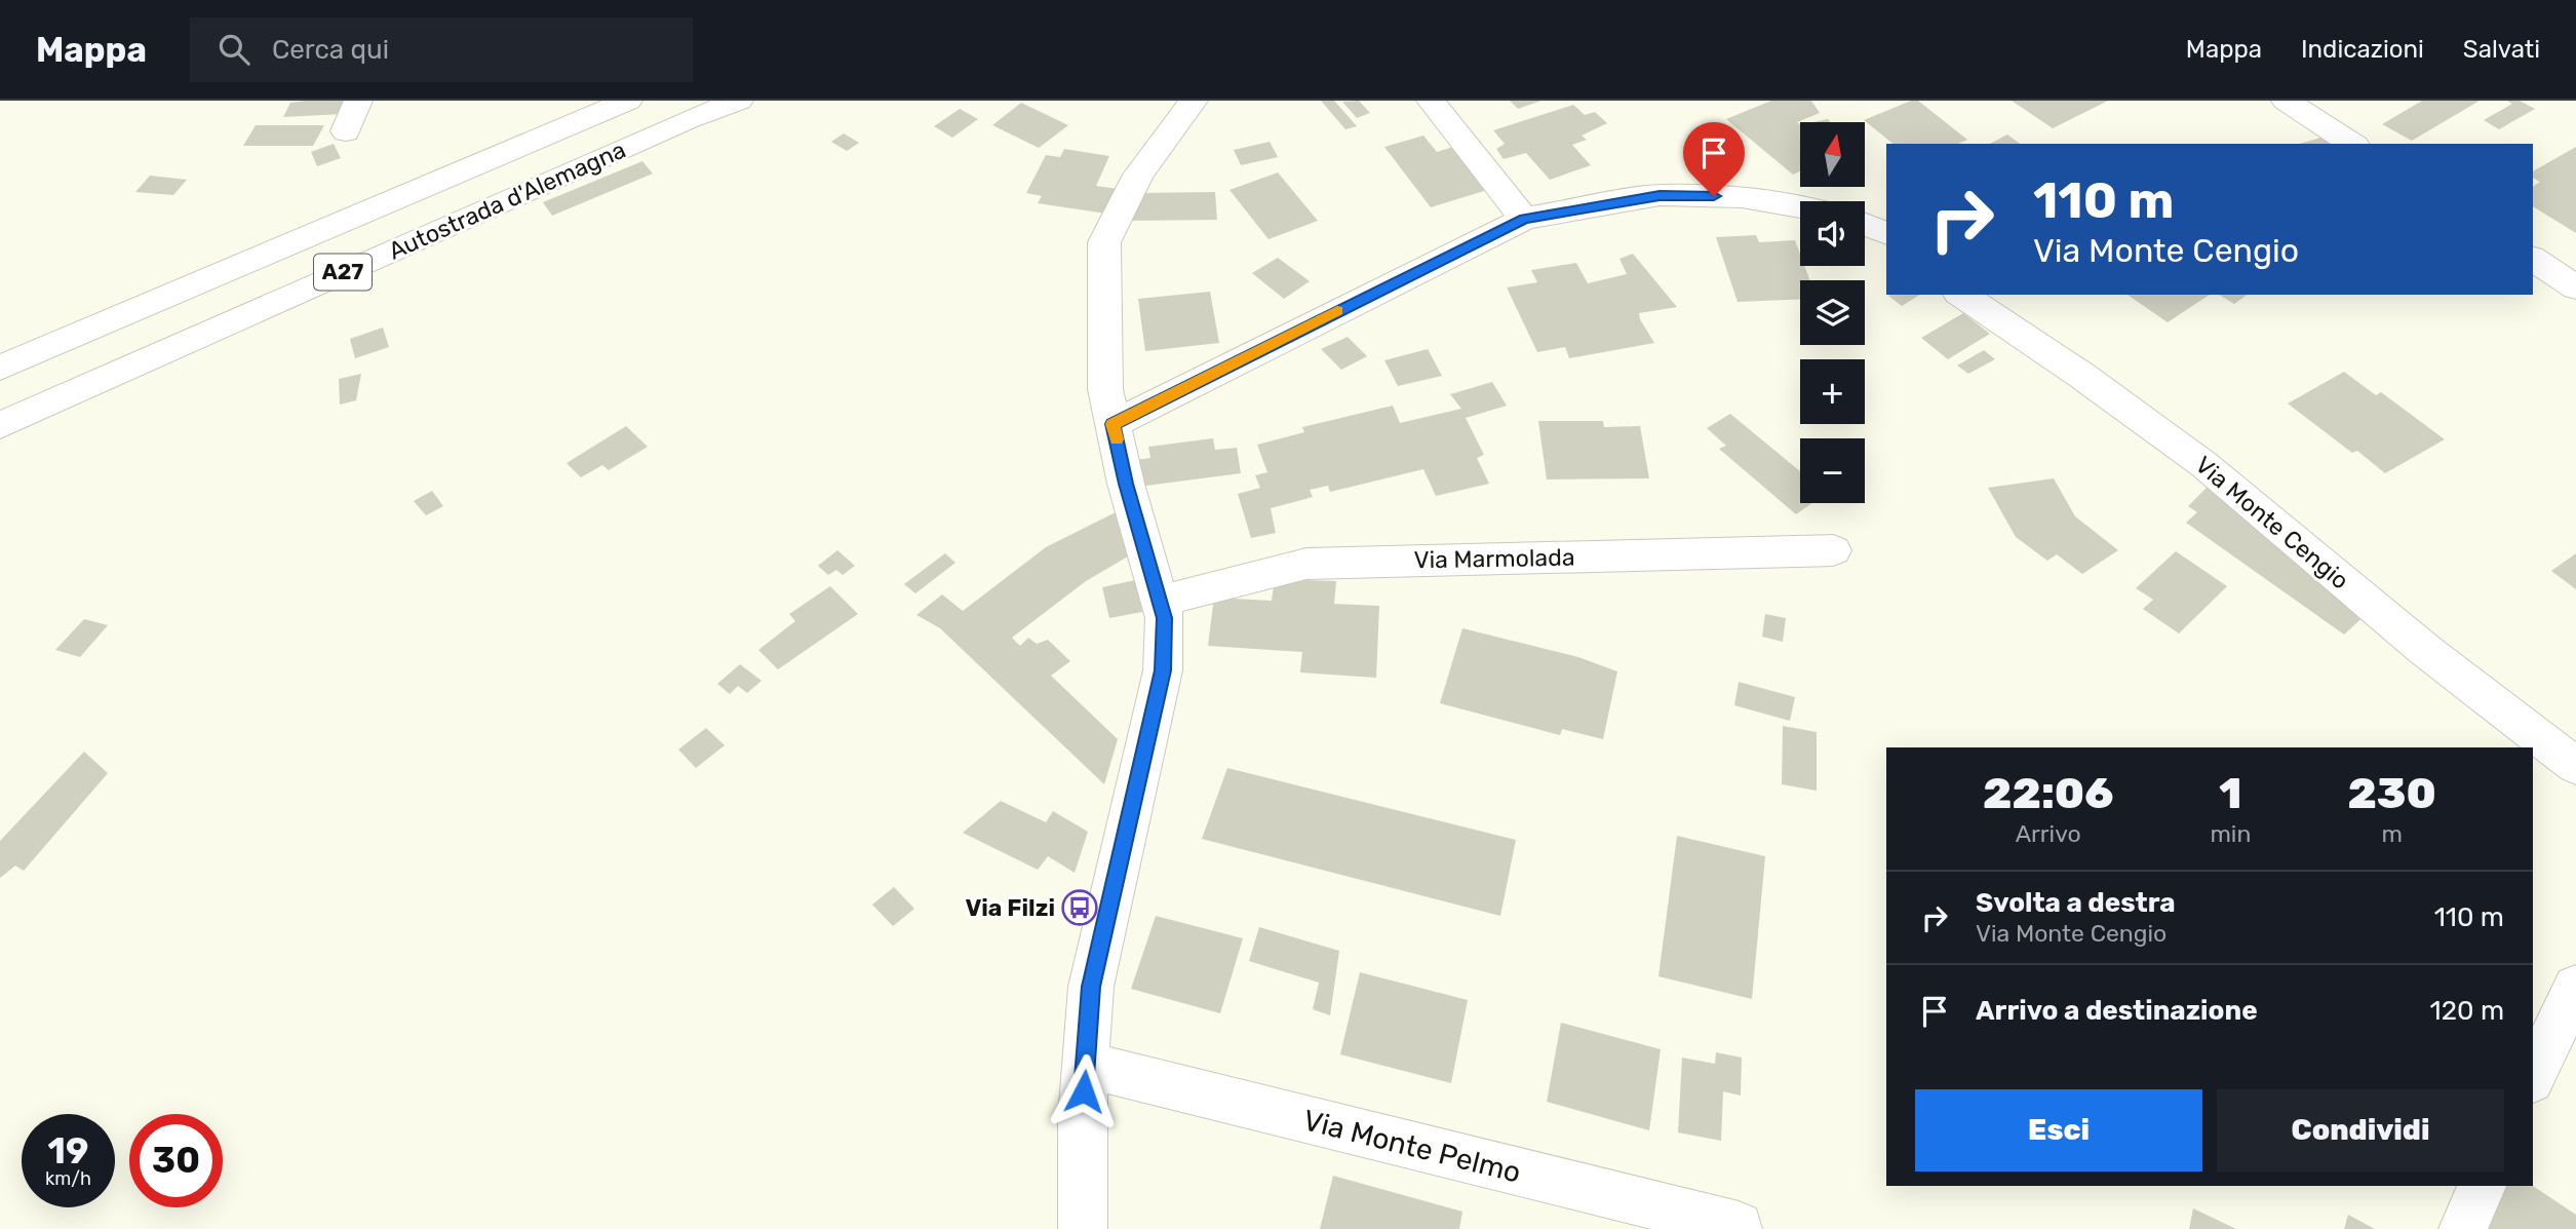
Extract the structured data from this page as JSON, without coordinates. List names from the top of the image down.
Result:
{
  "streets": {
    "main road": [
      "Autostrada d'Alemagna",
      "A27",
      "Via Monte Cengio",
      "Via Marmolada",
      "Via Monte Pelmo"
    ]
  },
  "places": {
    "bus stop": ["Via Filzi"]
  },
  "north": "top",
  "page": {
    "header": "Mappa",
    "search": "Cerca qui",
    "nav": ["Mappa", "Indicazioni", "Salvati"],
    "map_buttons": ["+", "−"],
    "turn": ["110 m", "Via Monte Cengio"],
    "eta": [
      "22:06",
      "Arrivo",
      "1",
      "min",
      "230",
      "m"
    ],
    "list": [
      {
        "name": "Svolta a destra",
        "note": "Via Monte Cengio",
        "value": "110 m"
      },
      {
        "name": "Arrivo a destinazione",
        "value": "120 m"
      }
    ],
    "buttons": ["Esci", "Condividi"],
    "speed": "19 km/h",
    "limit": "30"
  }
}
